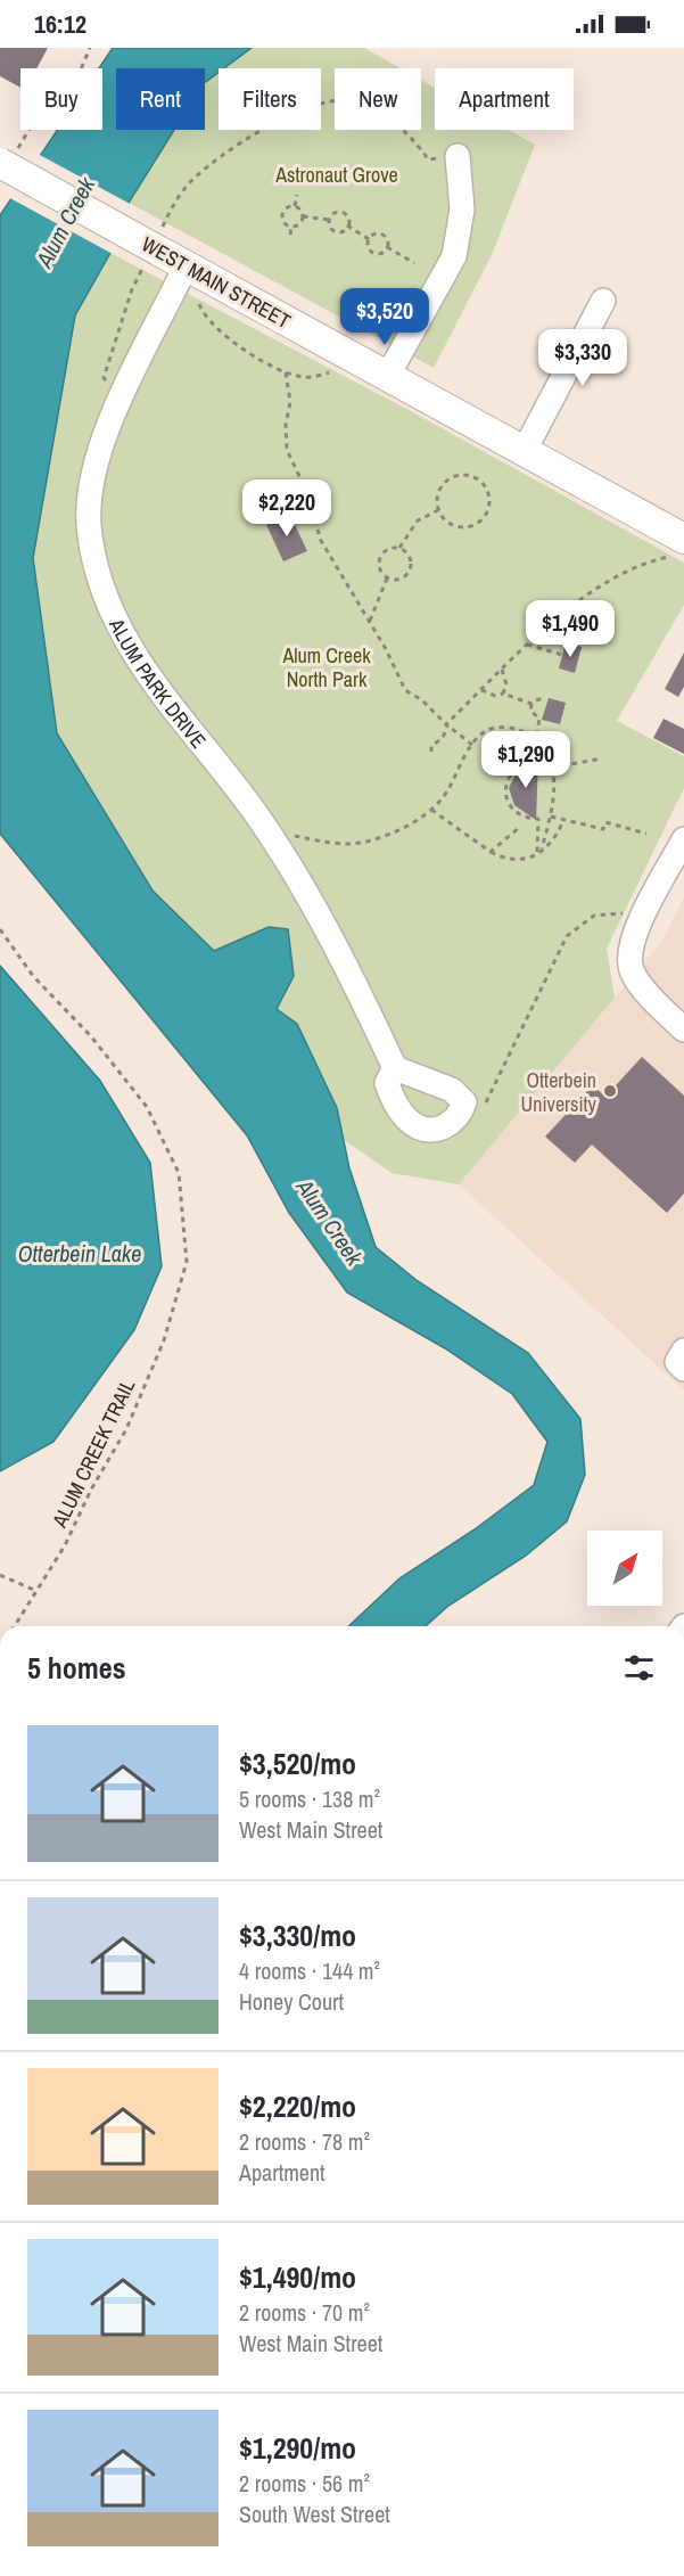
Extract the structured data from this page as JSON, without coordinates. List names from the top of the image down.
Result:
{
  "streets": {
    "main road": ["WEST MAIN STREET"],
    "street": ["ALUM PARK DRIVE"],
    "path": ["ALUM CREEK TRAIL"]
  },
  "crossings": [
    ["WEST MAIN STREET", "ALUM PARK DRIVE"]
  ],
  "water": ["Alum Creek", "Otterbein Lake"],
  "parks": ["Astronaut Grove", "Alum Creek North Park"],
  "places": ["Otterbein University"],
  "north": "top right",
  "page": {
    "status": "16:12",
    "chip": [
      "Buy",
      "Rent",
      "Filters",
      "New",
      "Apartment"
    ],
    "price": [
      "$3,520",
      "$3,330",
      "$2,220",
      "$1,490",
      "$1,290"
    ],
    "heading": "5 homes",
    "list": [
      {
        "name": "$3,520/mo",
        "note": "5 rooms · 138 m² · West Main Street"
      },
      {
        "name": "$3,330/mo",
        "note": "4 rooms · 144 m² · Honey Court"
      },
      {
        "name": "$2,220/mo",
        "note": "2 rooms · 78 m² · Apartment"
      },
      {
        "name": "$1,490/mo",
        "note": "2 rooms · 70 m² · West Main Street"
      },
      {
        "name": "$1,290/mo",
        "note": "2 rooms · 56 m² · South West Street"
      }
    ]
  }
}
